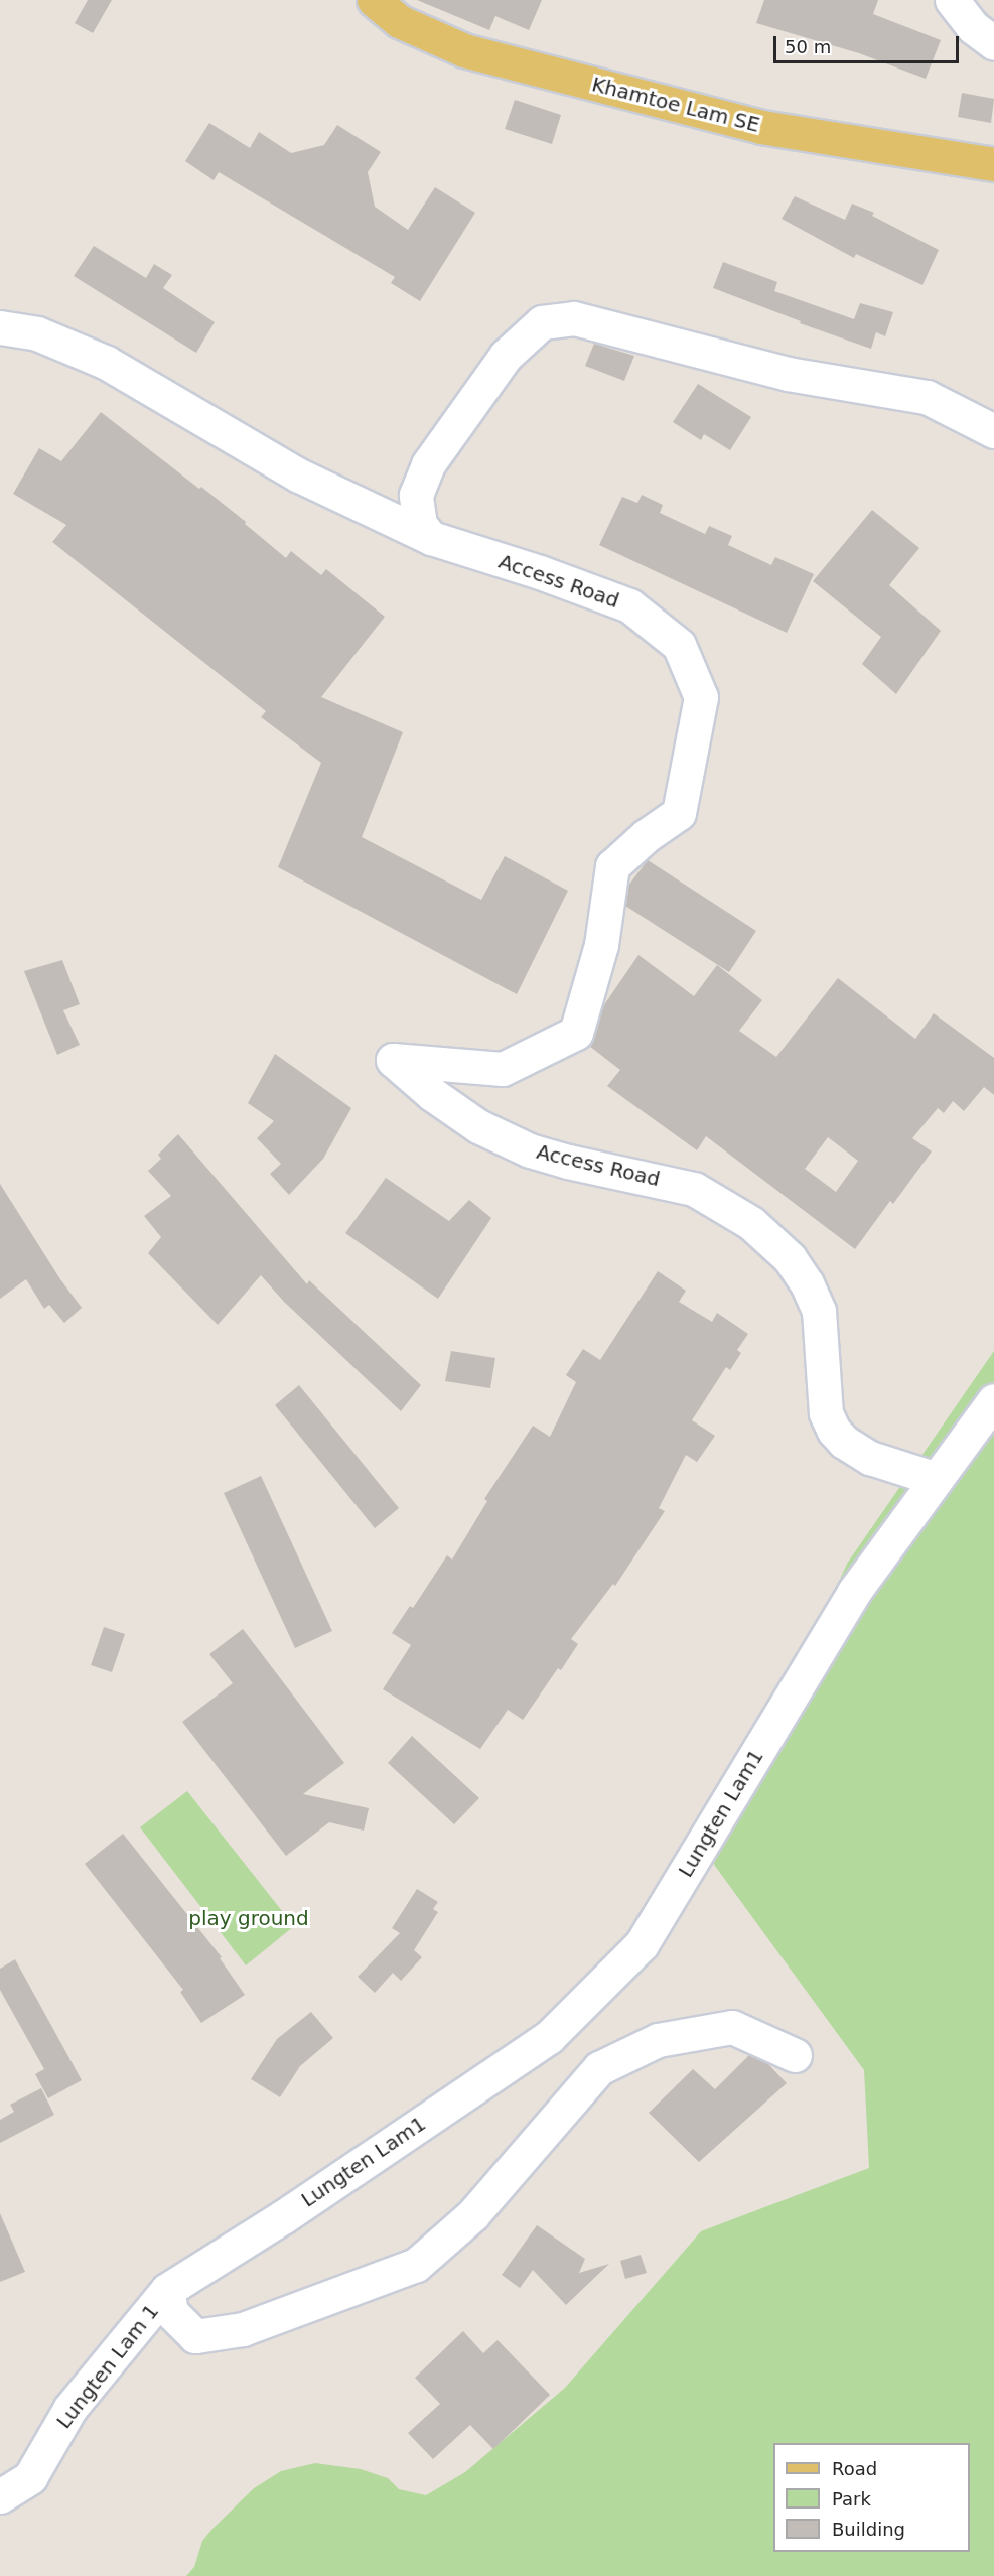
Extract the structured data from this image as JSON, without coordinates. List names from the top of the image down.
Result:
{
  "streets": {
    "main road": ["Khamtoe Lam SE"],
    "street": ["Access Road", "Lungten Lam1", "Lungten Lam 1"]
  },
  "crossings": [
    ["Access Road", "Lungten Lam1"],
    ["Lungten Lam1", "Lungten Lam 1"]
  ],
  "parks": ["play ground"],
  "legend": ["Road", "Park", "Building"],
  "scale_bar": "50 m"
}
